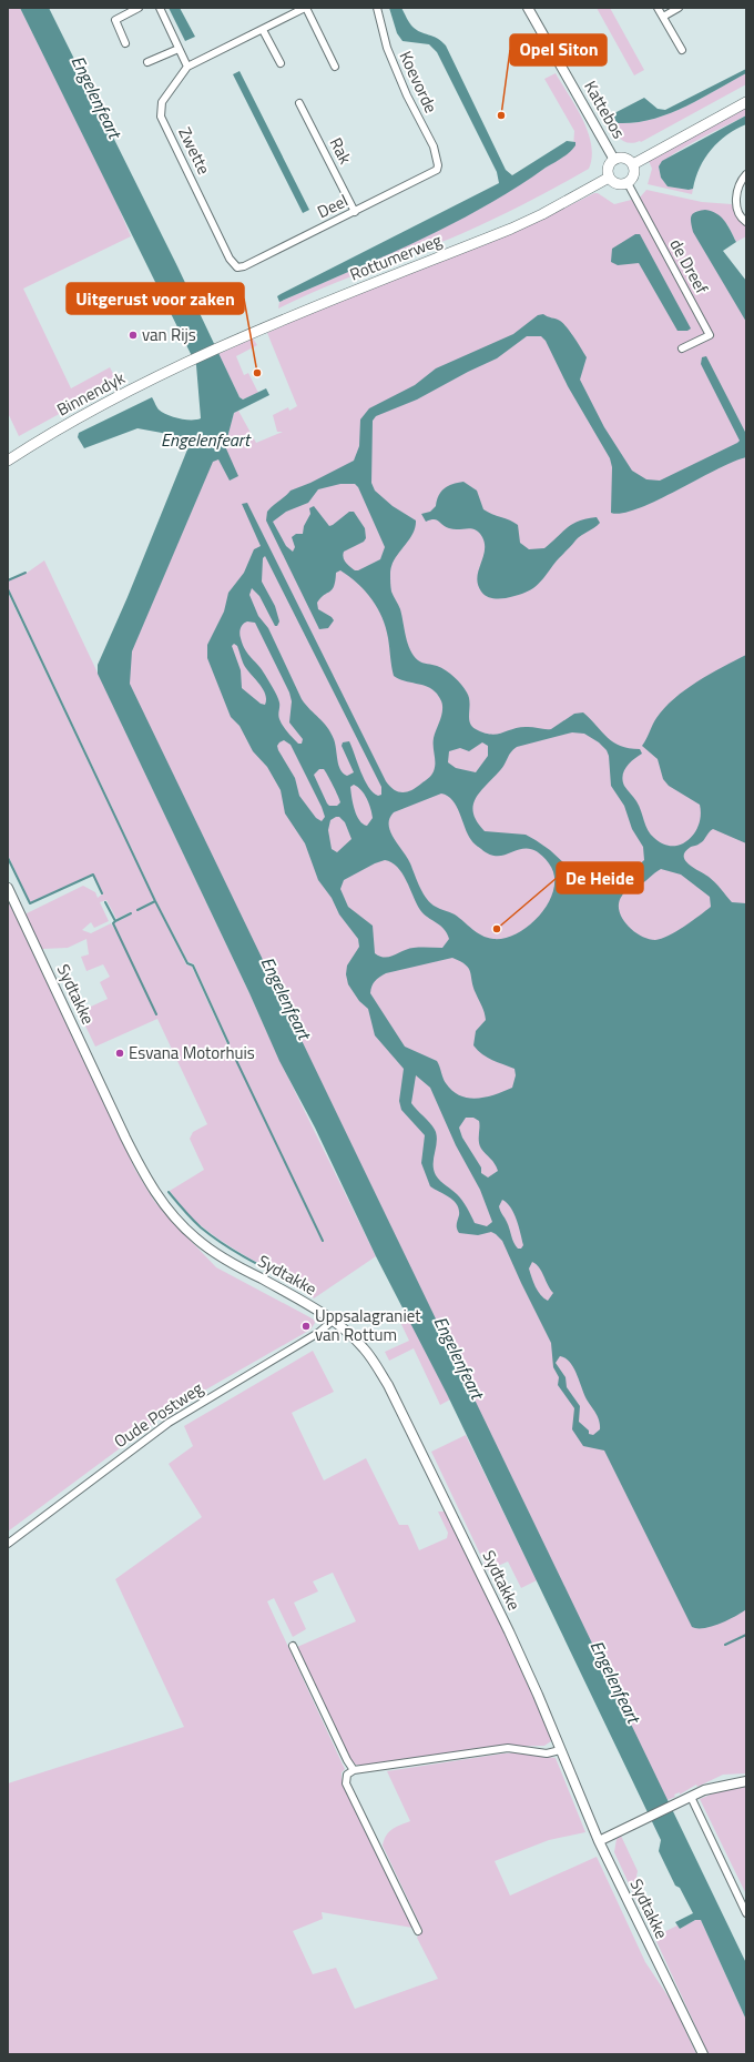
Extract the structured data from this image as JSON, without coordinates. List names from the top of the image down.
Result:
{
  "streets": {
    "main road": ["Rottumerweg", "Binnendyk"],
    "street": [
      "Koevorde",
      "Kattebos",
      "Zwette",
      "Rak",
      "Deel",
      "de Dreef",
      "Sydtakke",
      "Oude Postweg"
    ]
  },
  "crossings": [
    ["Koevorde", "Deel"],
    ["Kattebos", "Rottumerweg"],
    ["Kattebos", "de Dreef"],
    ["Zwette", "Deel"],
    ["Rak", "Deel"],
    ["Rottumerweg", "de Dreef"],
    ["Rottumerweg", "Binnendyk"],
    ["Sydtakke", "Oude Postweg"]
  ],
  "water": ["Engelenfeart"],
  "places": [
    "Opel Siton",
    "van Rijs",
    "Uitgerust voor zaken",
    "De Heide",
    "Esvana Motorhuis",
    "Uppsalagraniet van Rottum"
  ]
}
